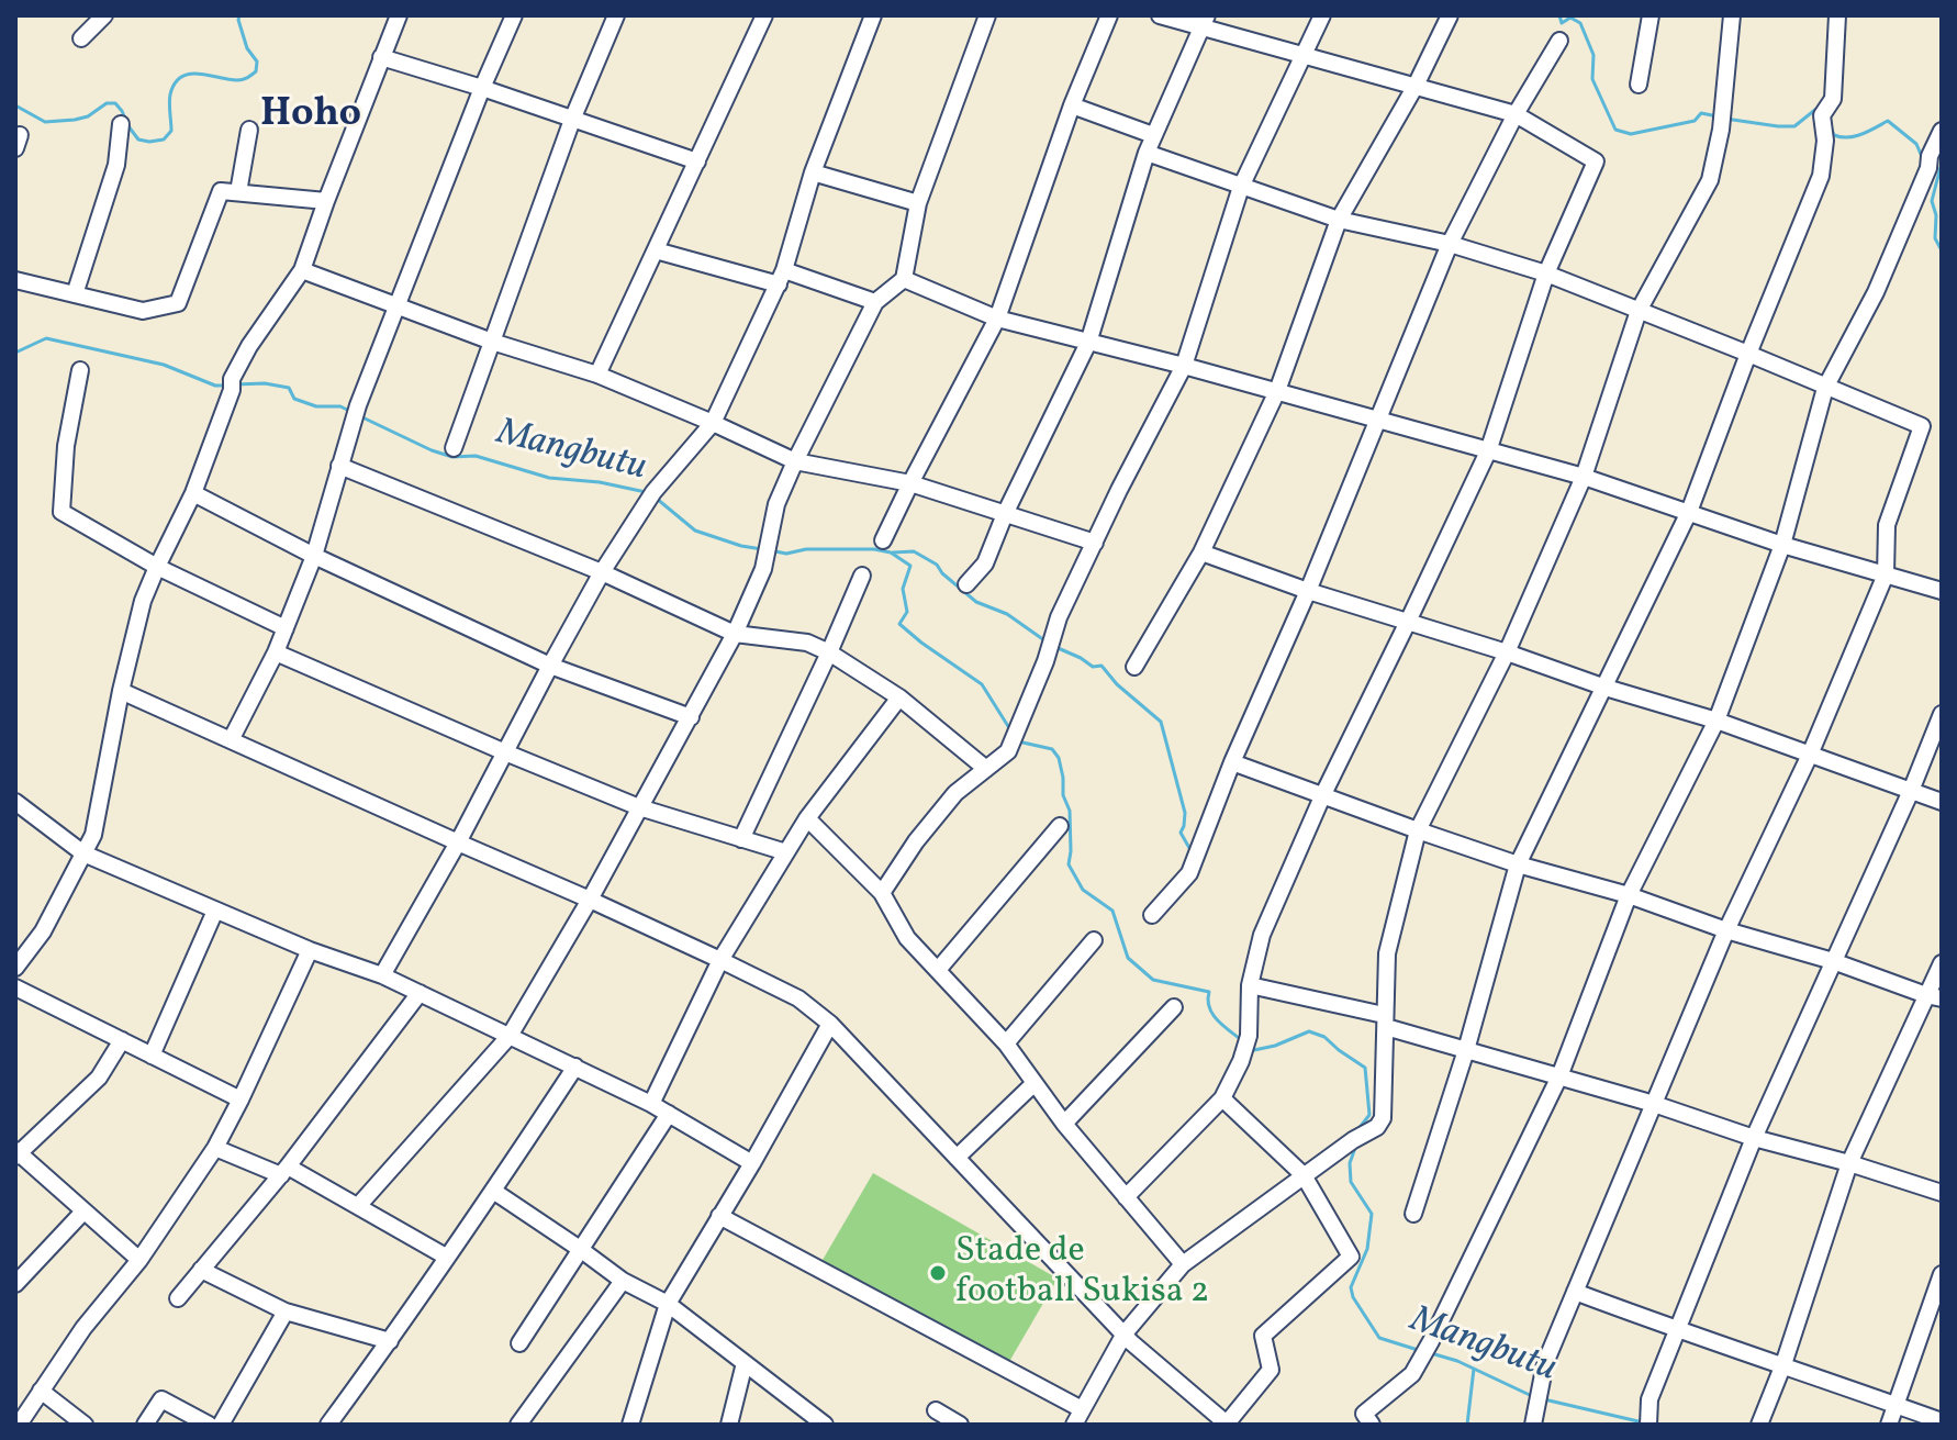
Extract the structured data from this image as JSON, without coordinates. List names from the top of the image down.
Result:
{
  "districts": ["Hoho"],
  "water": ["Mangbutu"],
  "places": ["Stade de football Sukisa 2"]
}
